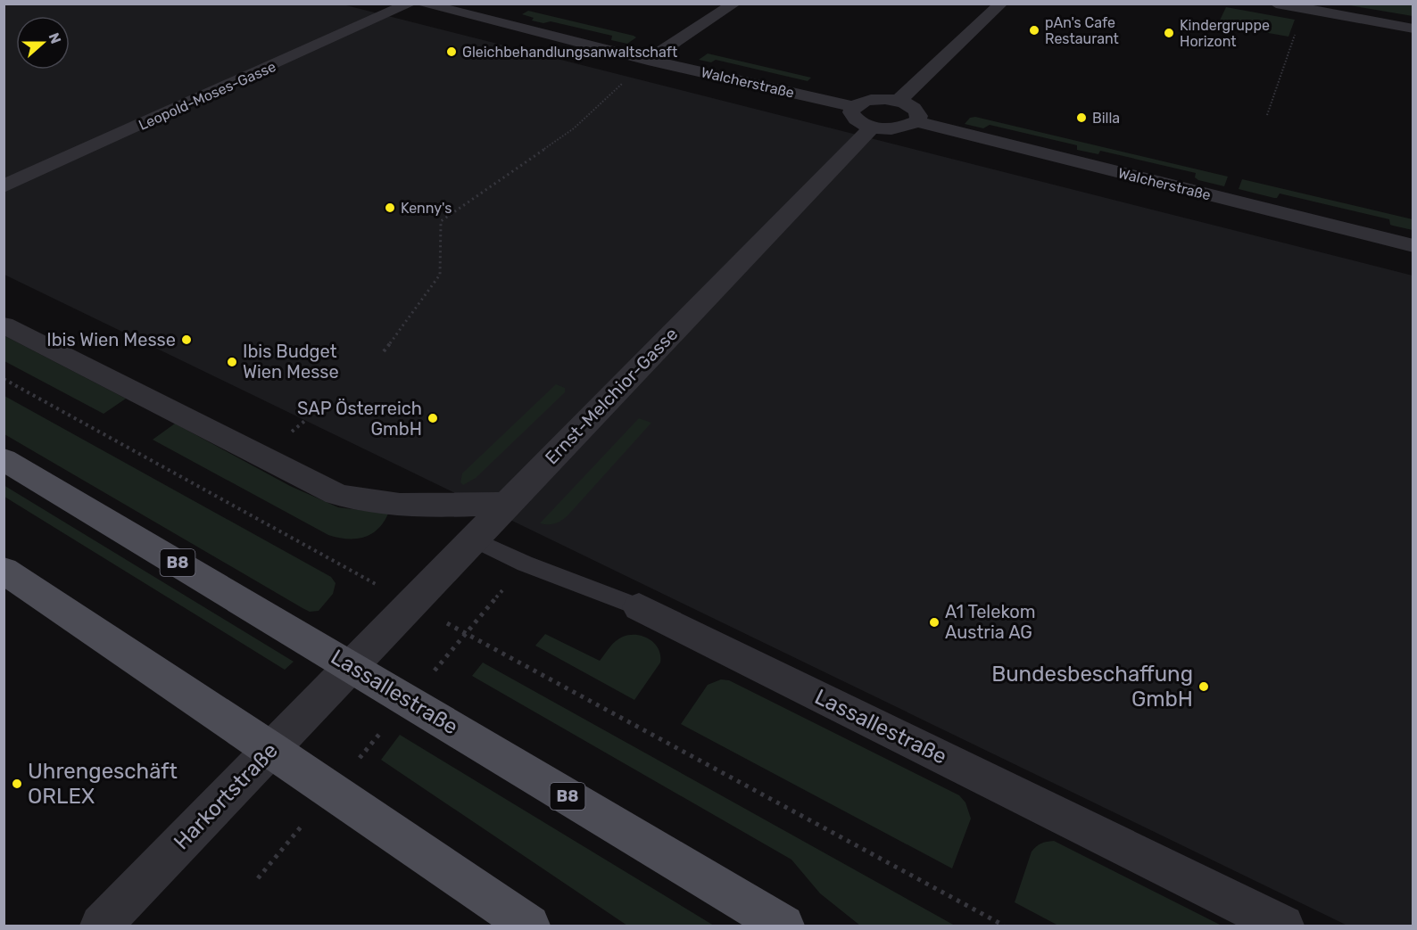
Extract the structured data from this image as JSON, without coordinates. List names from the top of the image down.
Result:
{
  "streets": {
    "main road": ["B8", "Lassallestraße"],
    "street": [
      "Walcherstraße",
      "Leopold-Moses-Gasse",
      "Ernst-Melchior-Gasse",
      "Harkortstraße"
    ]
  },
  "crossings": [
    ["Ernst-Melchior-Gasse", "Lassallestraße"],
    ["Ernst-Melchior-Gasse", "Harkortstraße"],
    ["Lassallestraße", "Harkortstraße"]
  ],
  "places": [
    "pAn's Cafe Restaurant",
    "Kindergruppe Horizont",
    "Gleichbehandlungsanwaltschaft",
    "Billa",
    "Kenny's",
    "Ibis Wien Messe",
    "Ibis Budget Wien Messe",
    "SAP Österreich GmbH",
    "A1 Telekom Austria AG",
    "Bundesbeschaffung GmbH",
    "Uhrengeschäft ORLEX"
  ],
  "north": "right"
}
